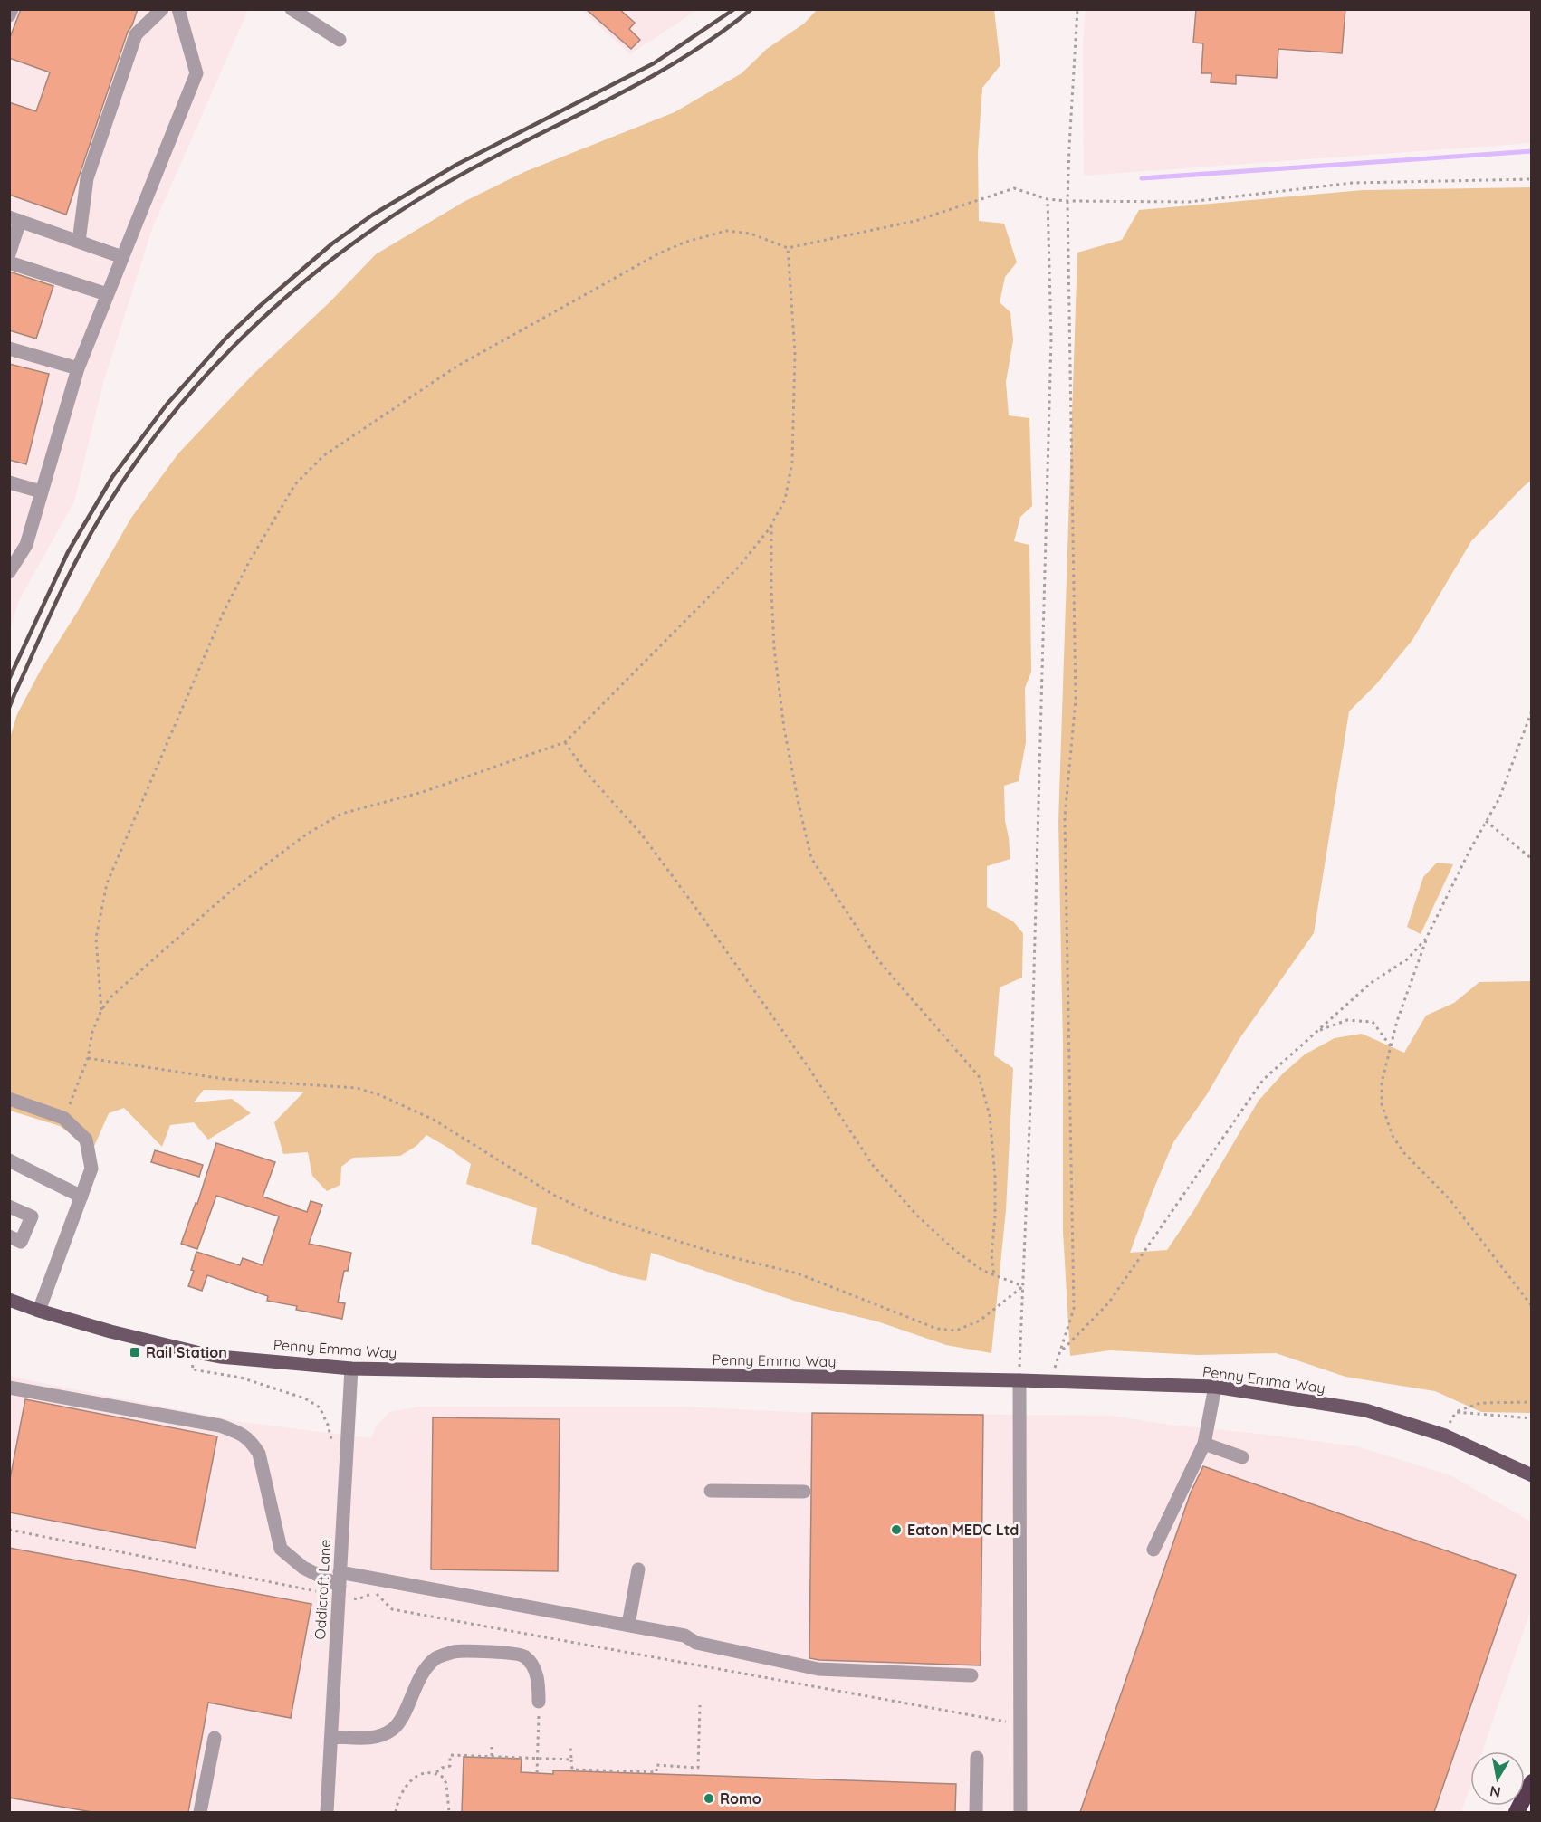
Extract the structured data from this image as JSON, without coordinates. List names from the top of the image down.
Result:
{
  "streets": {
    "main road": ["Penny Emma Way"],
    "street": ["Oddicroft Lane"]
  },
  "crossings": [
    ["Penny Emma Way", "Oddicroft Lane"]
  ],
  "places": {
    "transit": ["Rail Station"],
    "other": ["Eaton MEDC Ltd", "Romo"]
  },
  "north": "bottom"
}
